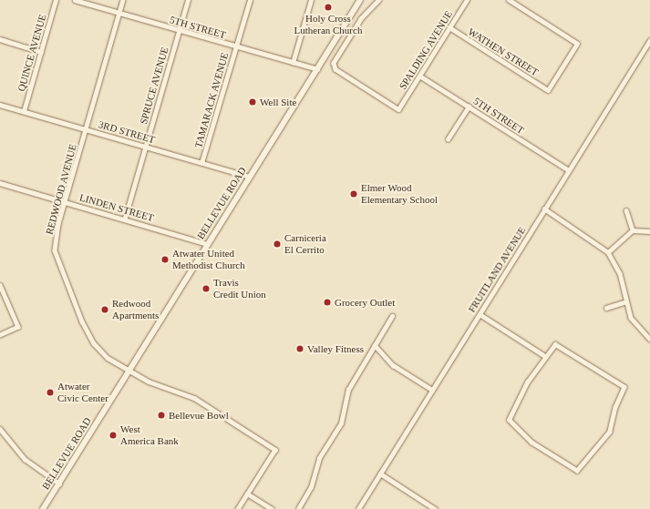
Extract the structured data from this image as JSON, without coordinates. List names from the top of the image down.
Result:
{
  "streets": {
    "main road": ["BELLEVUE ROAD"],
    "street": [
      "5TH STREET",
      "SPALDING AVENUE",
      "WATHEN STREET",
      "QUINCE AVENUE",
      "SPRUCE AVENUE",
      "TAMARACK AVENUE",
      "3RD STREET",
      "REDWOOD AVENUE",
      "LINDEN STREET",
      "FRUITLAND AVENUE"
    ]
  },
  "crossings": [
    ["5TH STREET", "SPALDING AVENUE"],
    ["5TH STREET", "SPRUCE AVENUE"],
    ["5TH STREET", "TAMARACK AVENUE"],
    ["5TH STREET", "REDWOOD AVENUE"],
    ["5TH STREET", "BELLEVUE ROAD"],
    ["5TH STREET", "FRUITLAND AVENUE"],
    ["SPALDING AVENUE", "WATHEN STREET"],
    ["QUINCE AVENUE", "3RD STREET"],
    ["SPRUCE AVENUE", "3RD STREET"],
    ["SPRUCE AVENUE", "LINDEN STREET"],
    ["TAMARACK AVENUE", "3RD STREET"],
    ["3RD STREET", "REDWOOD AVENUE"],
    ["3RD STREET", "BELLEVUE ROAD"],
    ["REDWOOD AVENUE", "BELLEVUE ROAD"],
    ["REDWOOD AVENUE", "LINDEN STREET"],
    ["BELLEVUE ROAD", "LINDEN STREET"]
  ],
  "places": [
    "Holy Cross Lutheran Church",
    "Well Site",
    "Elmer Wood Elementary School",
    "Carniceria El Cerrito",
    "Atwater United Methodist Church",
    "Travis Credit Union",
    "Grocery Outlet",
    "Redwood Apartments",
    "Valley Fitness",
    "Atwater Civic Center",
    "Bellevue Bowl",
    "West America Bank"
  ]
}
